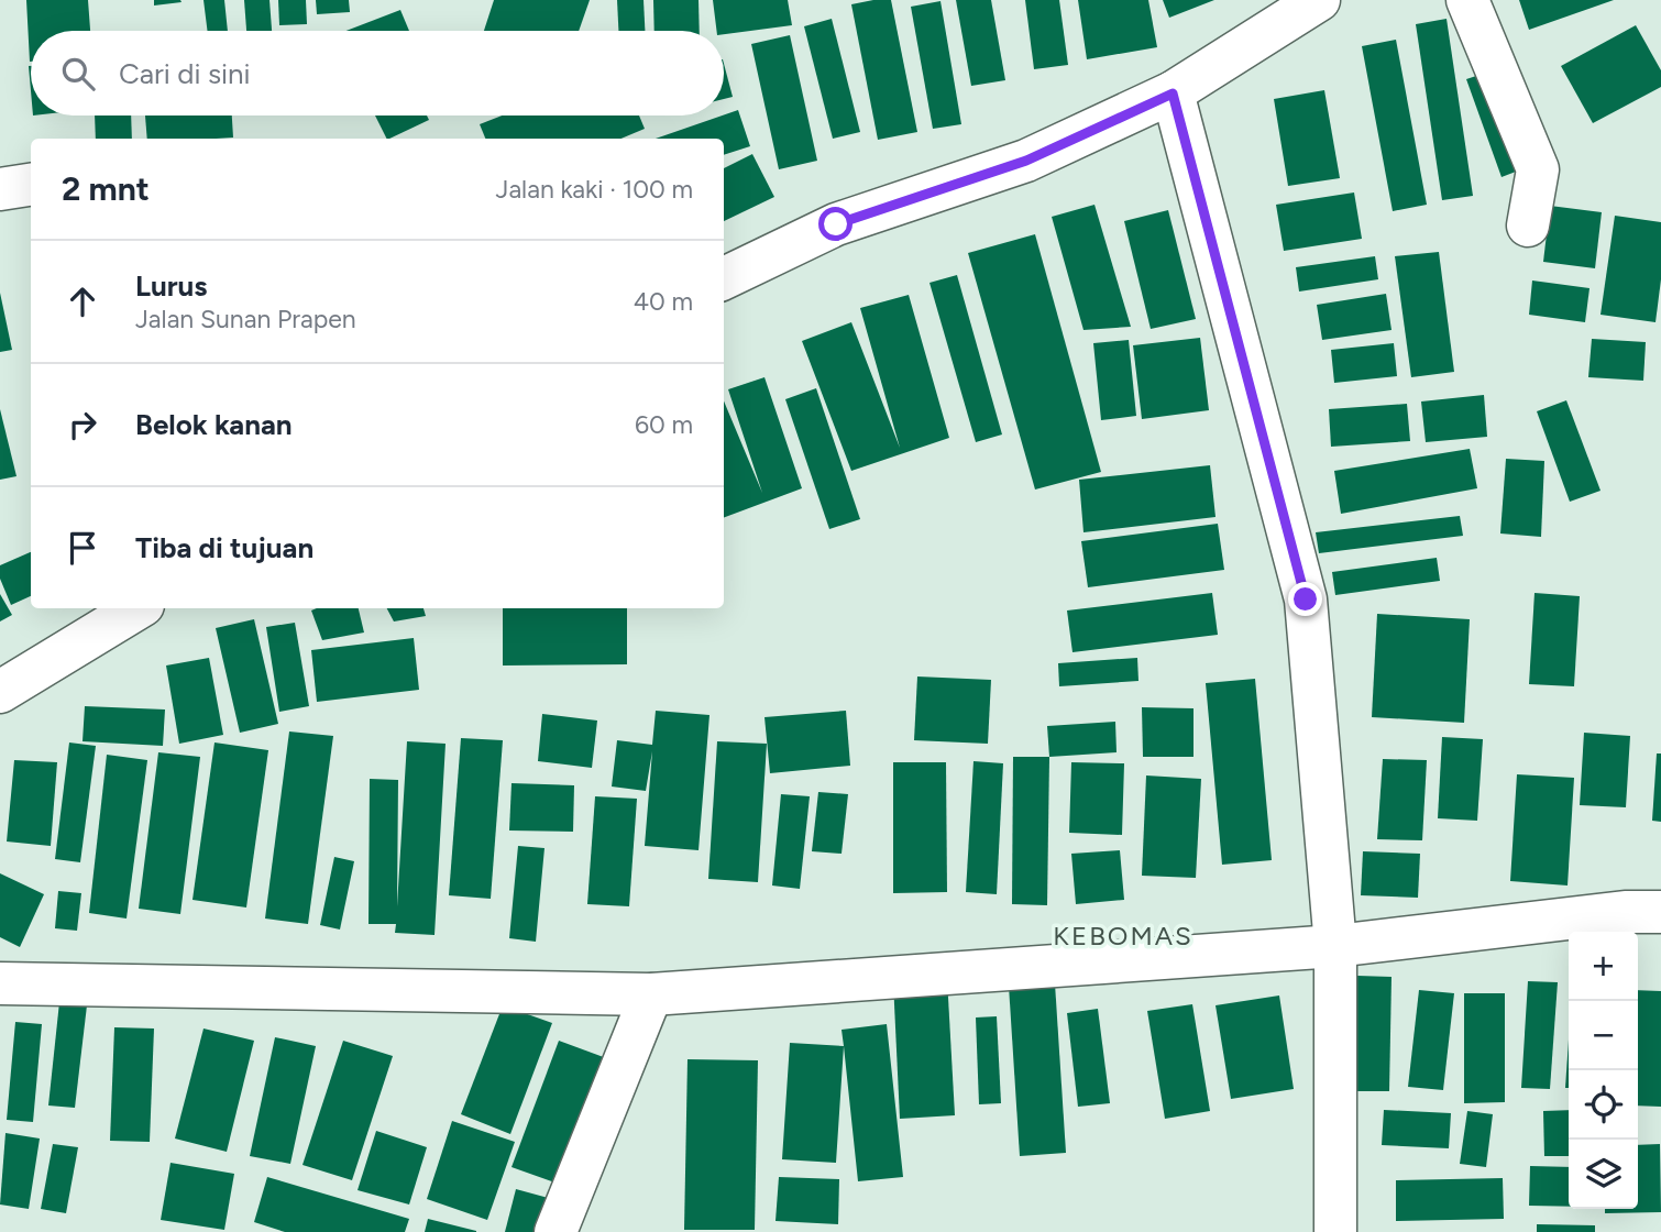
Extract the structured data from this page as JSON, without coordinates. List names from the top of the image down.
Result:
{
  "districts": ["KEBOMAS"],
  "page": {
    "search": "Cari di sini",
    "heading": ["2 mnt", "Jalan kaki · 100 m"],
    "list": [
      ["Lurus", "Jalan Sunan Prapen", "40 m"],
      ["Belok kanan", "60 m"],
      "Tiba di tujuan"
    ],
    "map_buttons": ["+", "−"]
  }
}
